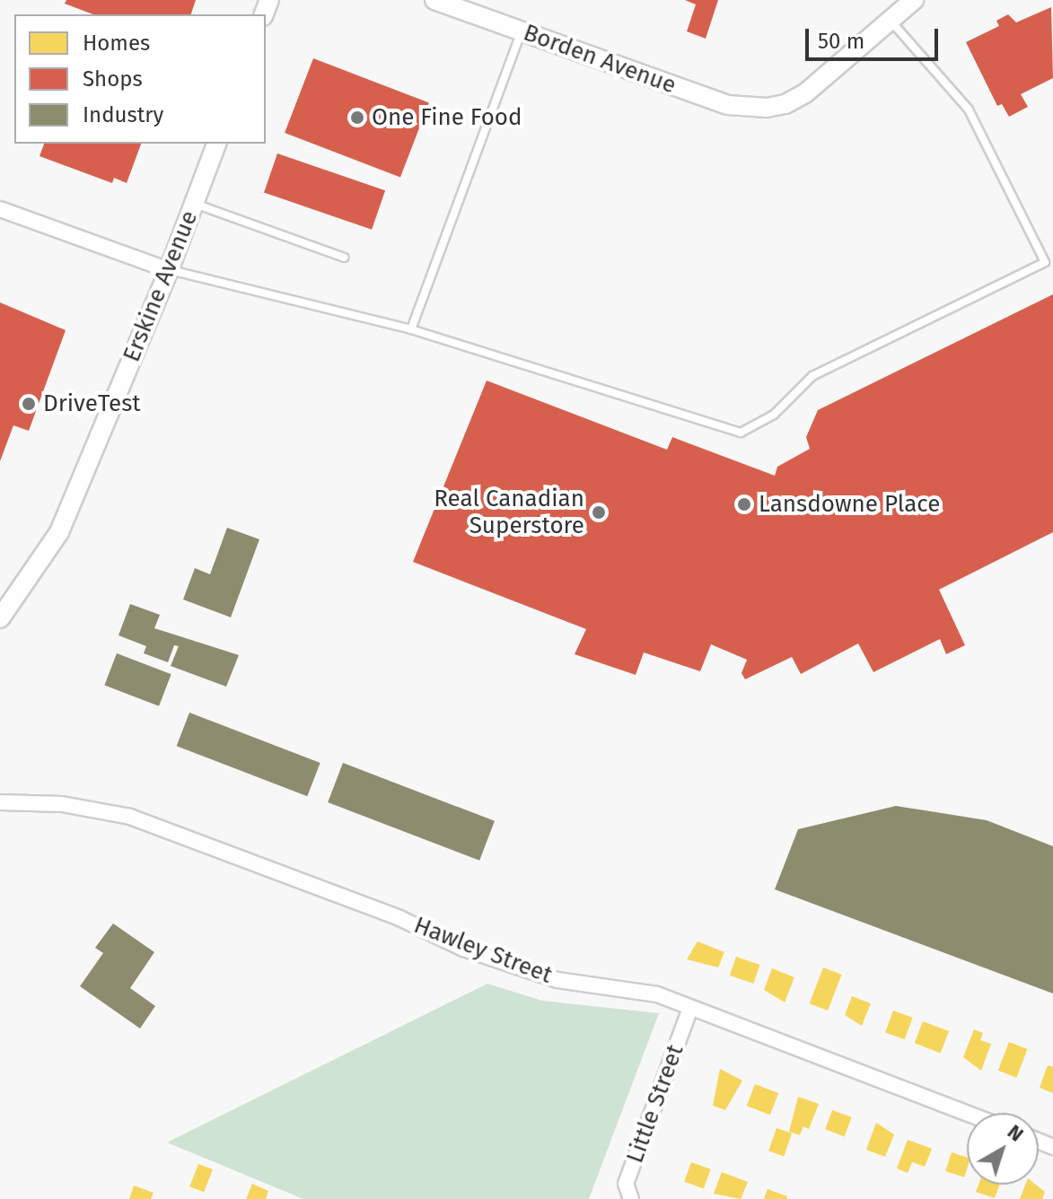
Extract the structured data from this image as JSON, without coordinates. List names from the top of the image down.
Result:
{
  "streets": {
    "street": [
      "Borden Avenue",
      "Erskine Avenue",
      "Hawley Street",
      "Little Street"
    ]
  },
  "crossings": [
    ["Hawley Street", "Little Street"]
  ],
  "places": [
    "One Fine Food",
    "DriveTest",
    "Lansdowne Place",
    "Real Canadian Superstore"
  ],
  "legend": ["Homes", "Shops", "Industry"],
  "scale_bar": "50 m",
  "north": "top right"
}
